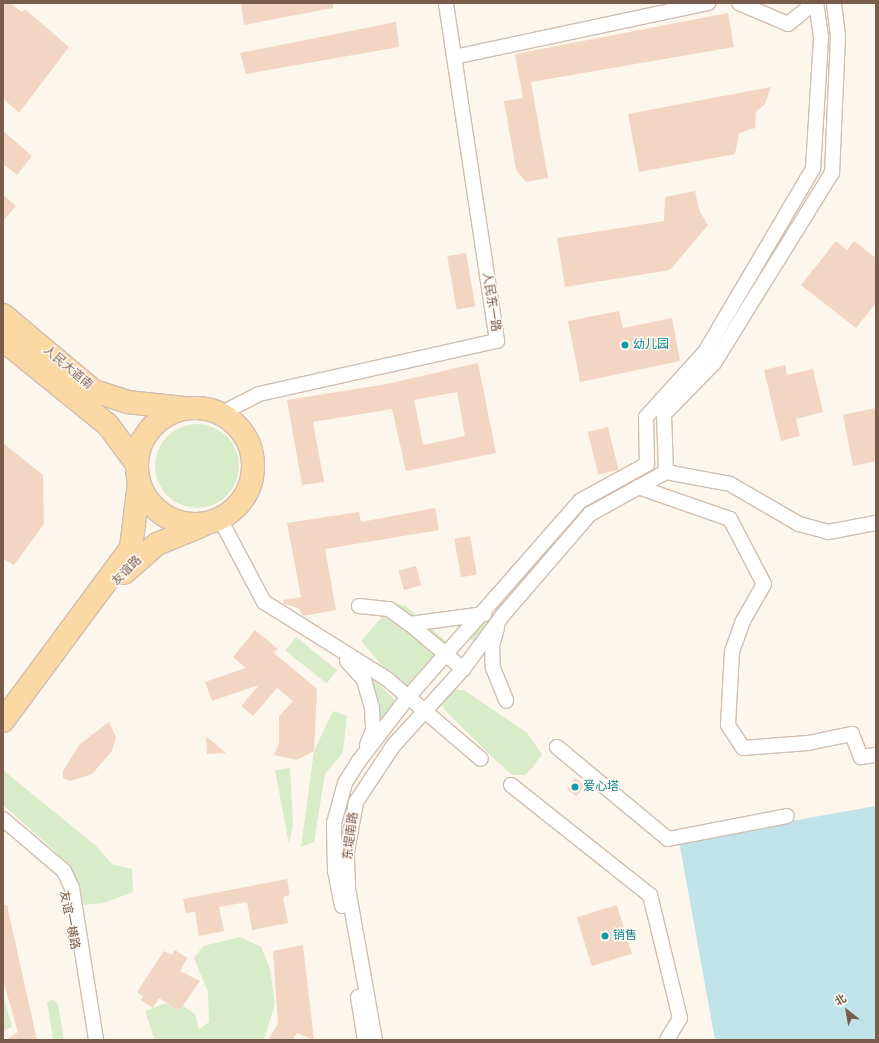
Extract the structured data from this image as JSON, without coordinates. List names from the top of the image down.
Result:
{
  "streets": {
    "main road": ["人民大道南", "友谊路"],
    "street": ["人民东一路", "东堤南路", "友谊一横路"]
  },
  "crossings": [
    ["人民东一路", "人民大道南"],
    ["人民东一路", "友谊路"],
    ["人民大道南", "友谊路"]
  ],
  "places": ["幼儿园", "爱心塔", "销售"],
  "north": "top left"
}
